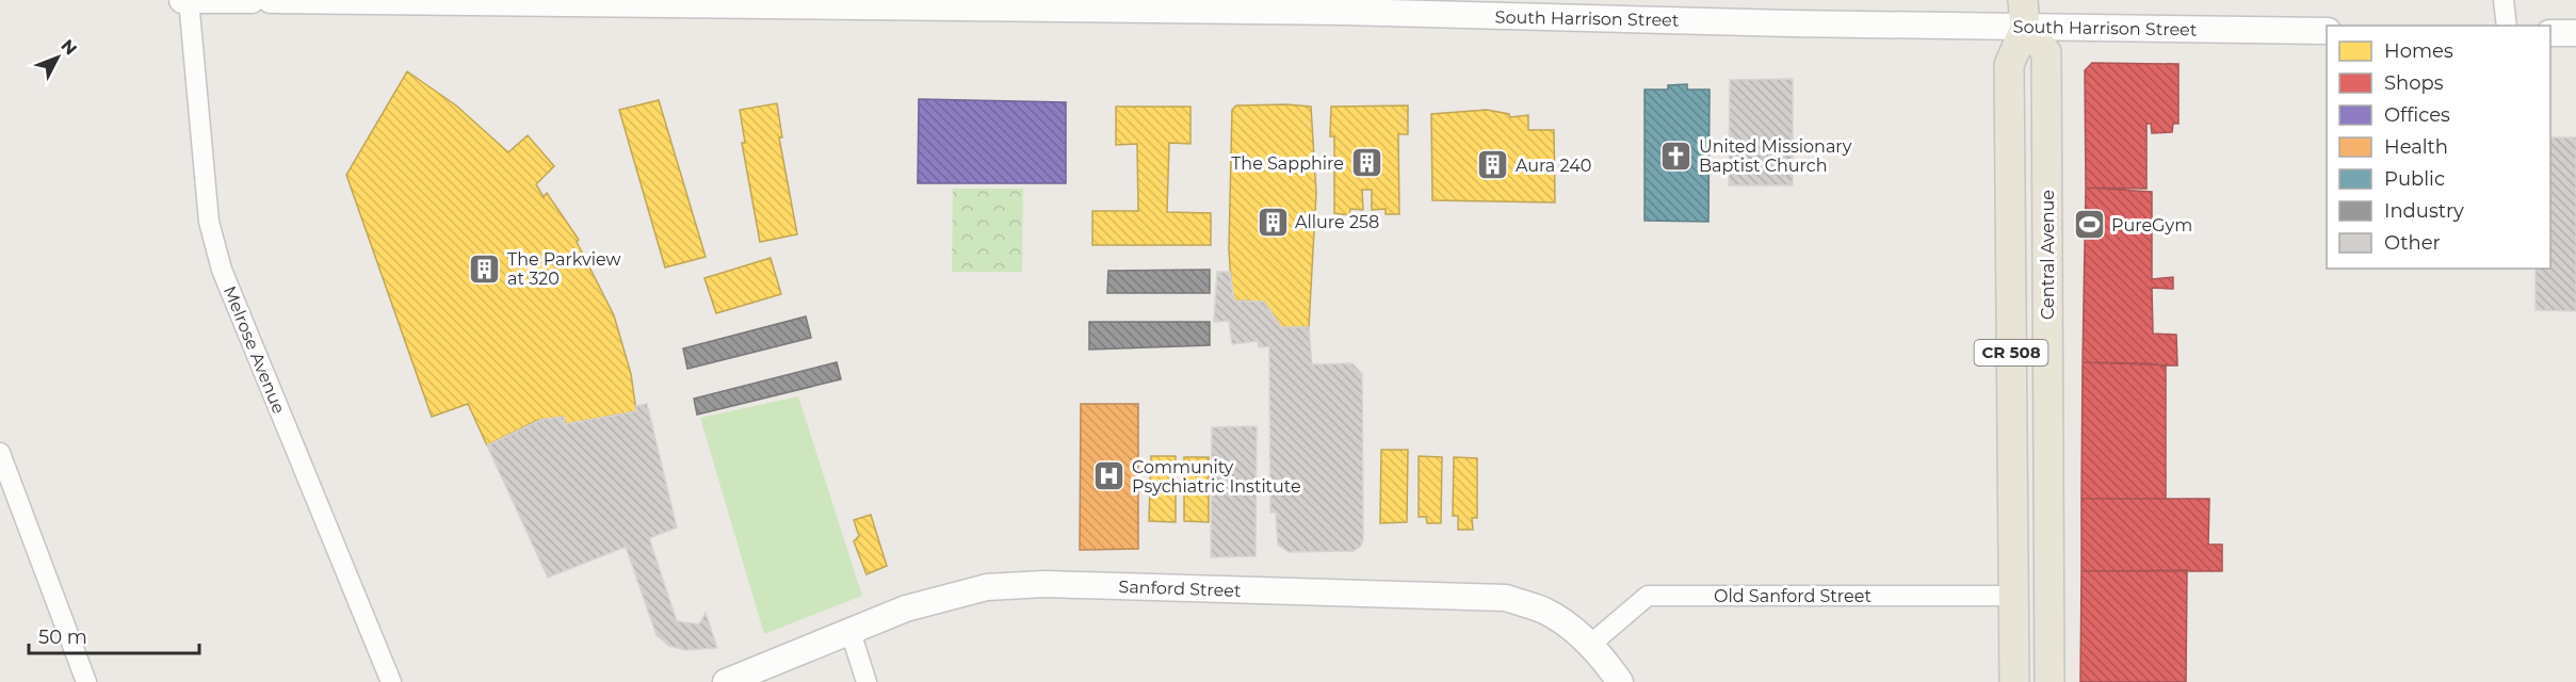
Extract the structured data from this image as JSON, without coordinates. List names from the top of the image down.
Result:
{
  "streets": {
    "main road": [
      "South Harrison Street",
      "Central Avenue",
      "CR 508",
      "Sanford Street"
    ],
    "street": ["Melrose Avenue", "Old Sanford Street"]
  },
  "crossings": [
    ["South Harrison Street", "Central Avenue"],
    ["Central Avenue", "Old Sanford Street"],
    ["Sanford Street", "Old Sanford Street"]
  ],
  "places": {
    "church": ["United Missionary Baptist Church"],
    "building": [
      "The Sapphire",
      "Aura 240",
      "Allure 258",
      "The Parkview at 320"
    ],
    "sports": ["PureGym"],
    "hospital": ["Community Psychiatric Institute"]
  },
  "legend": [
    "Homes",
    "Shops",
    "Offices",
    "Health",
    "Public",
    "Industry",
    "Other"
  ],
  "scale_bar": "50 m",
  "north": "top right"
}
